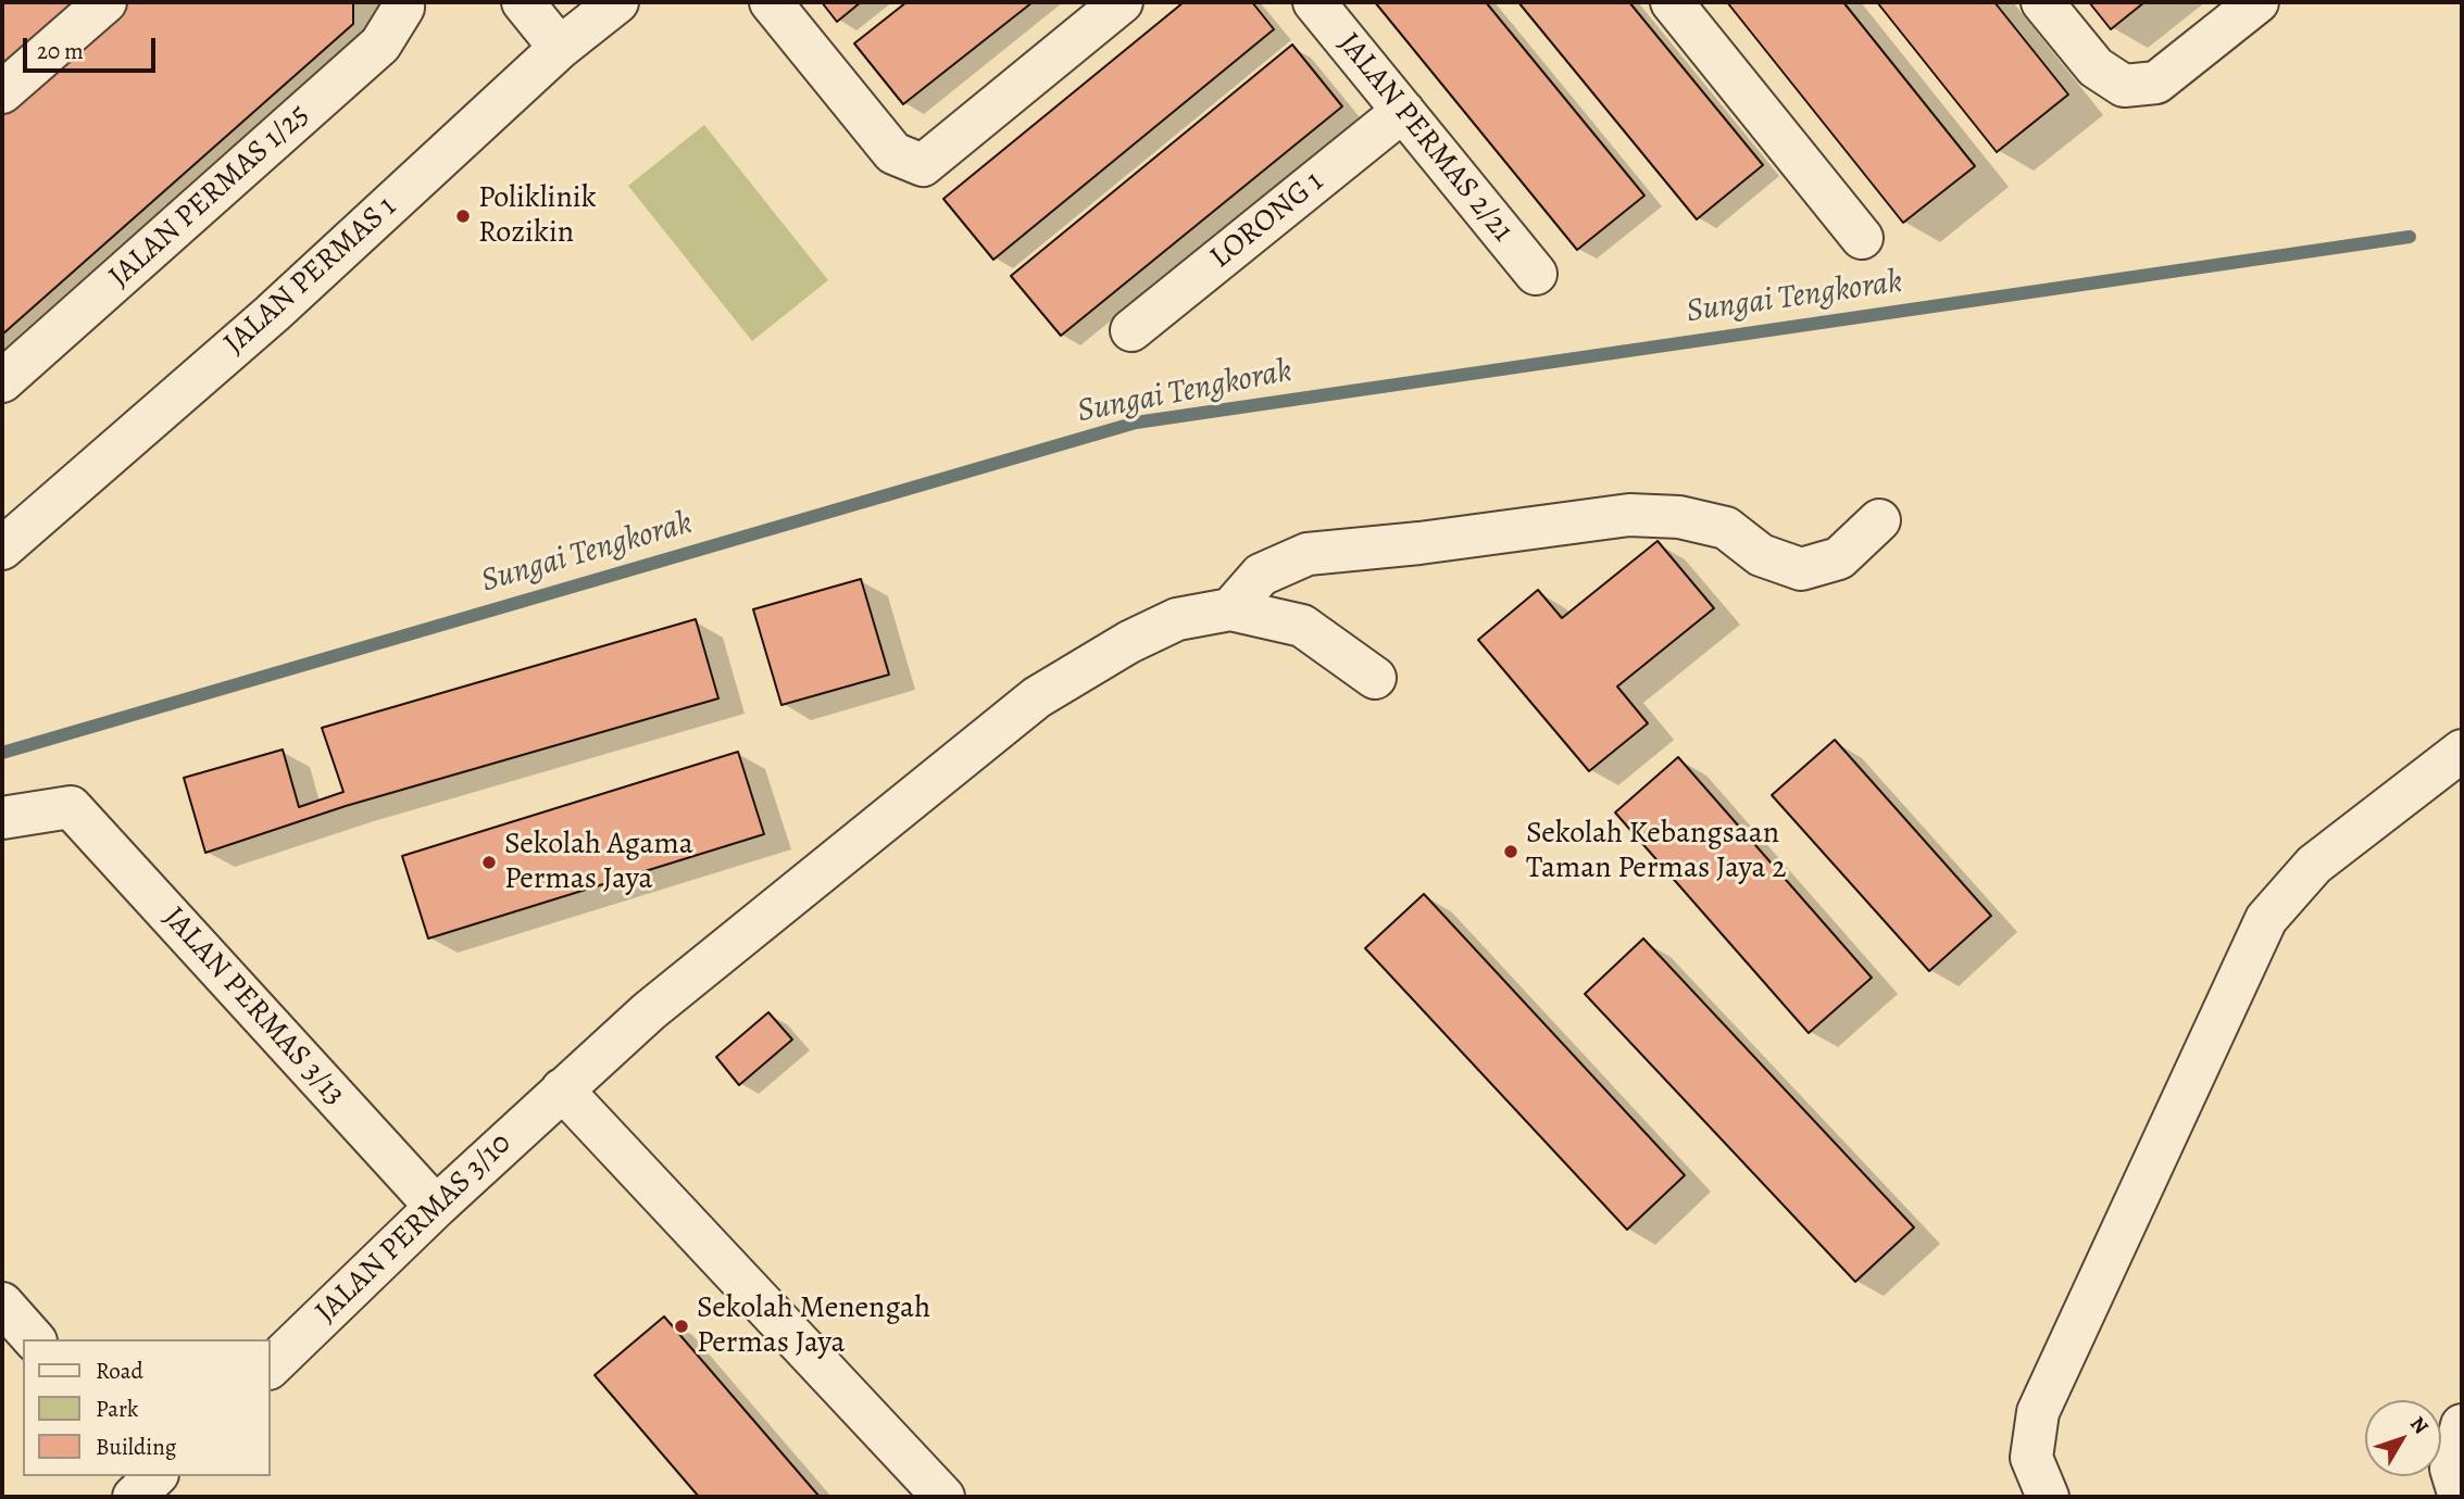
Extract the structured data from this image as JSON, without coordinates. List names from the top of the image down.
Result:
{
  "streets": {
    "street": [
      "JALAN PERMAS 2/21",
      "JALAN PERMAS 1/25",
      "LORONG 1",
      "JALAN PERMAS 1",
      "JALAN PERMAS 3/13",
      "JALAN PERMAS 3/10"
    ]
  },
  "crossings": [
    ["JALAN PERMAS 2/21", "LORONG 1"],
    ["JALAN PERMAS 3/13", "JALAN PERMAS 3/10"]
  ],
  "water": ["Sungai Tengkorak"],
  "places": [
    "Poliklinik Rozikin",
    "Sekolah Kebangsaan Taman Permas Jaya 2",
    "Sekolah Agama Permas Jaya",
    "Sekolah Menengah Permas Jaya"
  ],
  "legend": ["Road", "Park", "Building"],
  "scale_bar": "20 m",
  "north": "top right"
}
